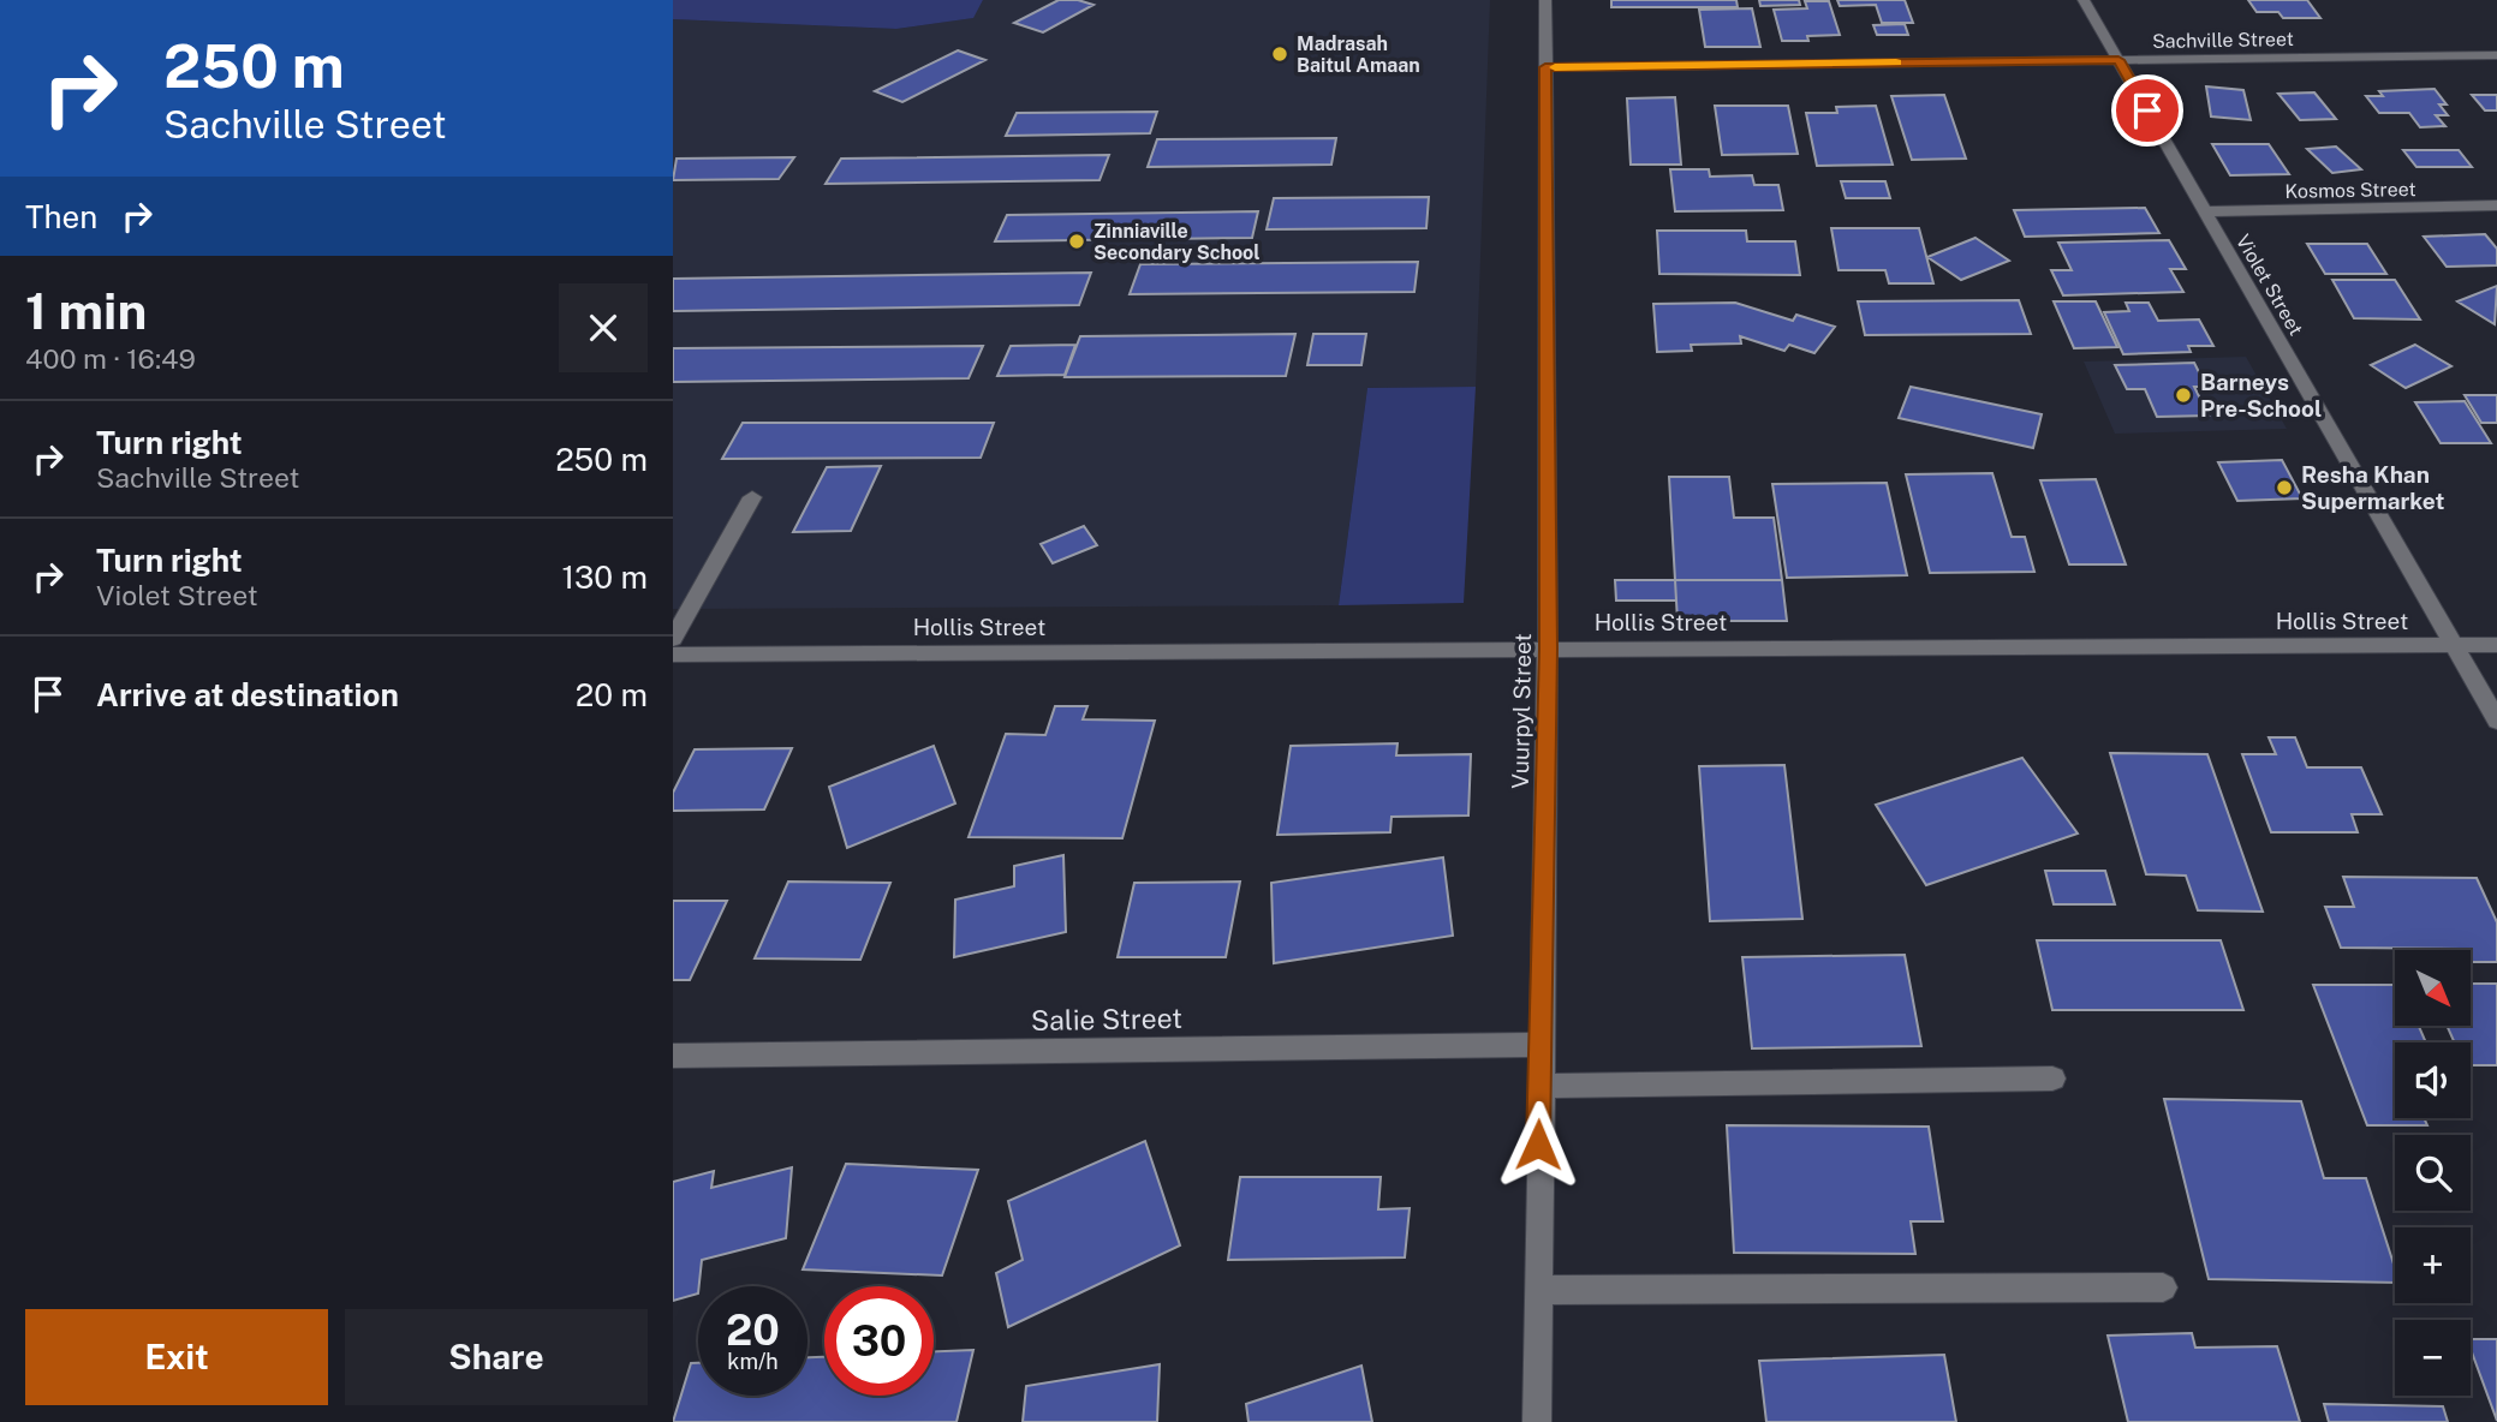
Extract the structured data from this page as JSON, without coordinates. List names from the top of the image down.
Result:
{
  "streets": {
    "street": [
      "Sachville Street",
      "Kosmos Street",
      "Violet Street",
      "Hollis Street",
      "Vuurpyl Street",
      "Salie Street"
    ]
  },
  "crossings": [
    ["Sachville Street", "Violet Street"],
    ["Sachville Street", "Vuurpyl Street"],
    ["Kosmos Street", "Violet Street"],
    ["Violet Street", "Hollis Street"],
    ["Hollis Street", "Vuurpyl Street"],
    ["Vuurpyl Street", "Salie Street"]
  ],
  "places": [
    "Madrasah Baitul Amaan",
    "Zinniaville Secondary School",
    "Barneys Pre-School",
    "Resha Khan Supermarket"
  ],
  "north": "bottom right",
  "page": {
    "turn": ["250 m", "Sachville Street"],
    "then": "Then",
    "heading": ["1 min", "400 m · 16:49"],
    "list": [
      {
        "name": "Turn right",
        "note": "Sachville Street",
        "value": "250 m"
      },
      {
        "name": "Turn right",
        "note": "Violet Street",
        "value": "130 m"
      },
      {
        "name": "Arrive at destination",
        "value": "20 m"
      }
    ],
    "map_buttons": ["+", "−"],
    "speed": "20 km/h",
    "limit": "30",
    "buttons": ["Exit", "Share"]
  }
}
